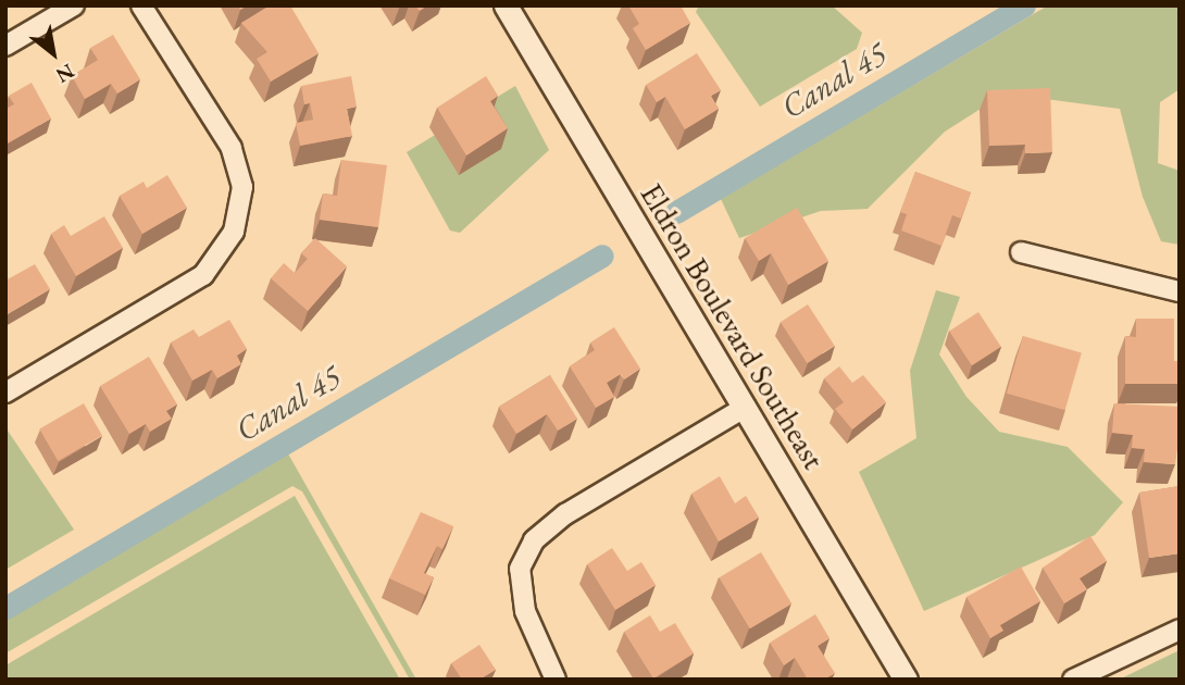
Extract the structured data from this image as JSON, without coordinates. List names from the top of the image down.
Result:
{
  "streets": {
    "street": ["Eldron Boulevard Southeast"]
  },
  "water": ["Canal 45"],
  "north": "bottom right"
}
